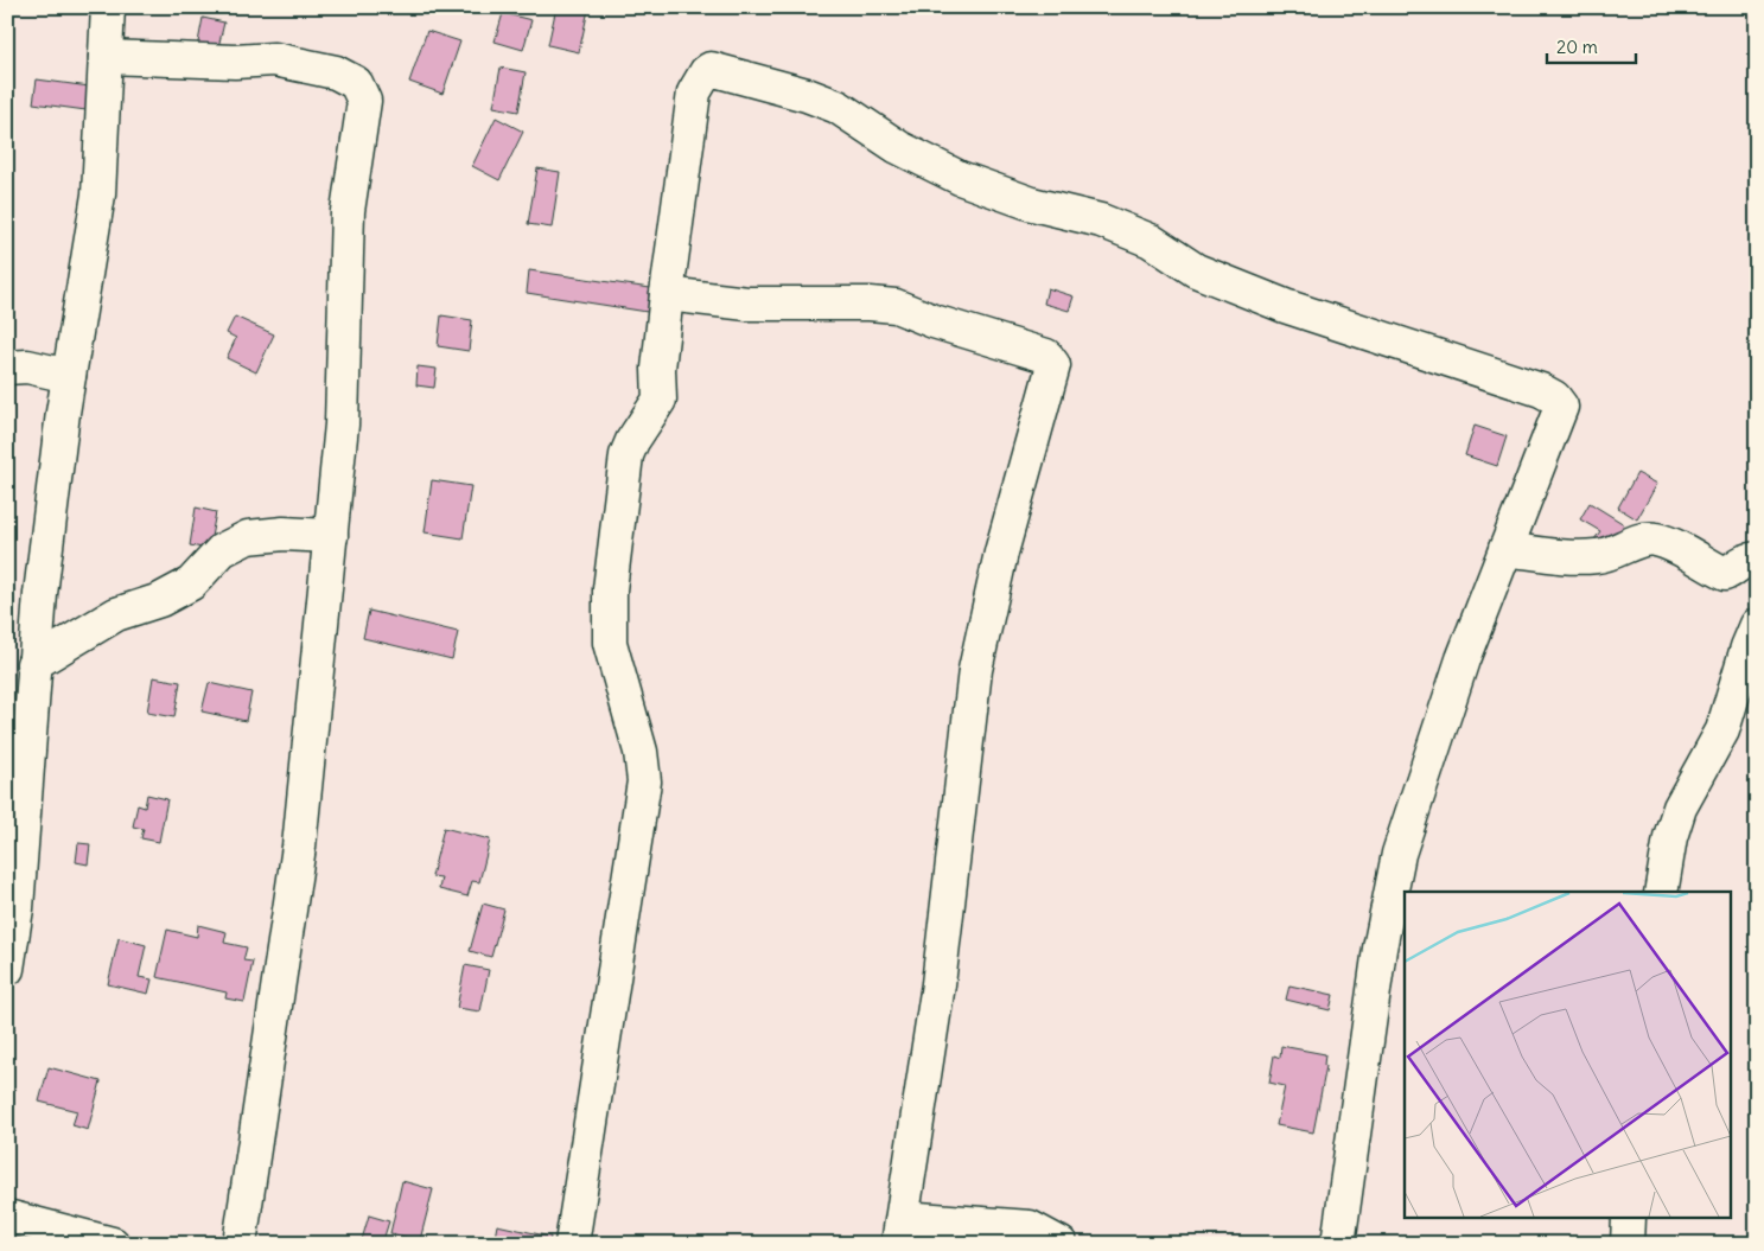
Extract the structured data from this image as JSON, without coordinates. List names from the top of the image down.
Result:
{
  "scale_bar": "20 m"
}
